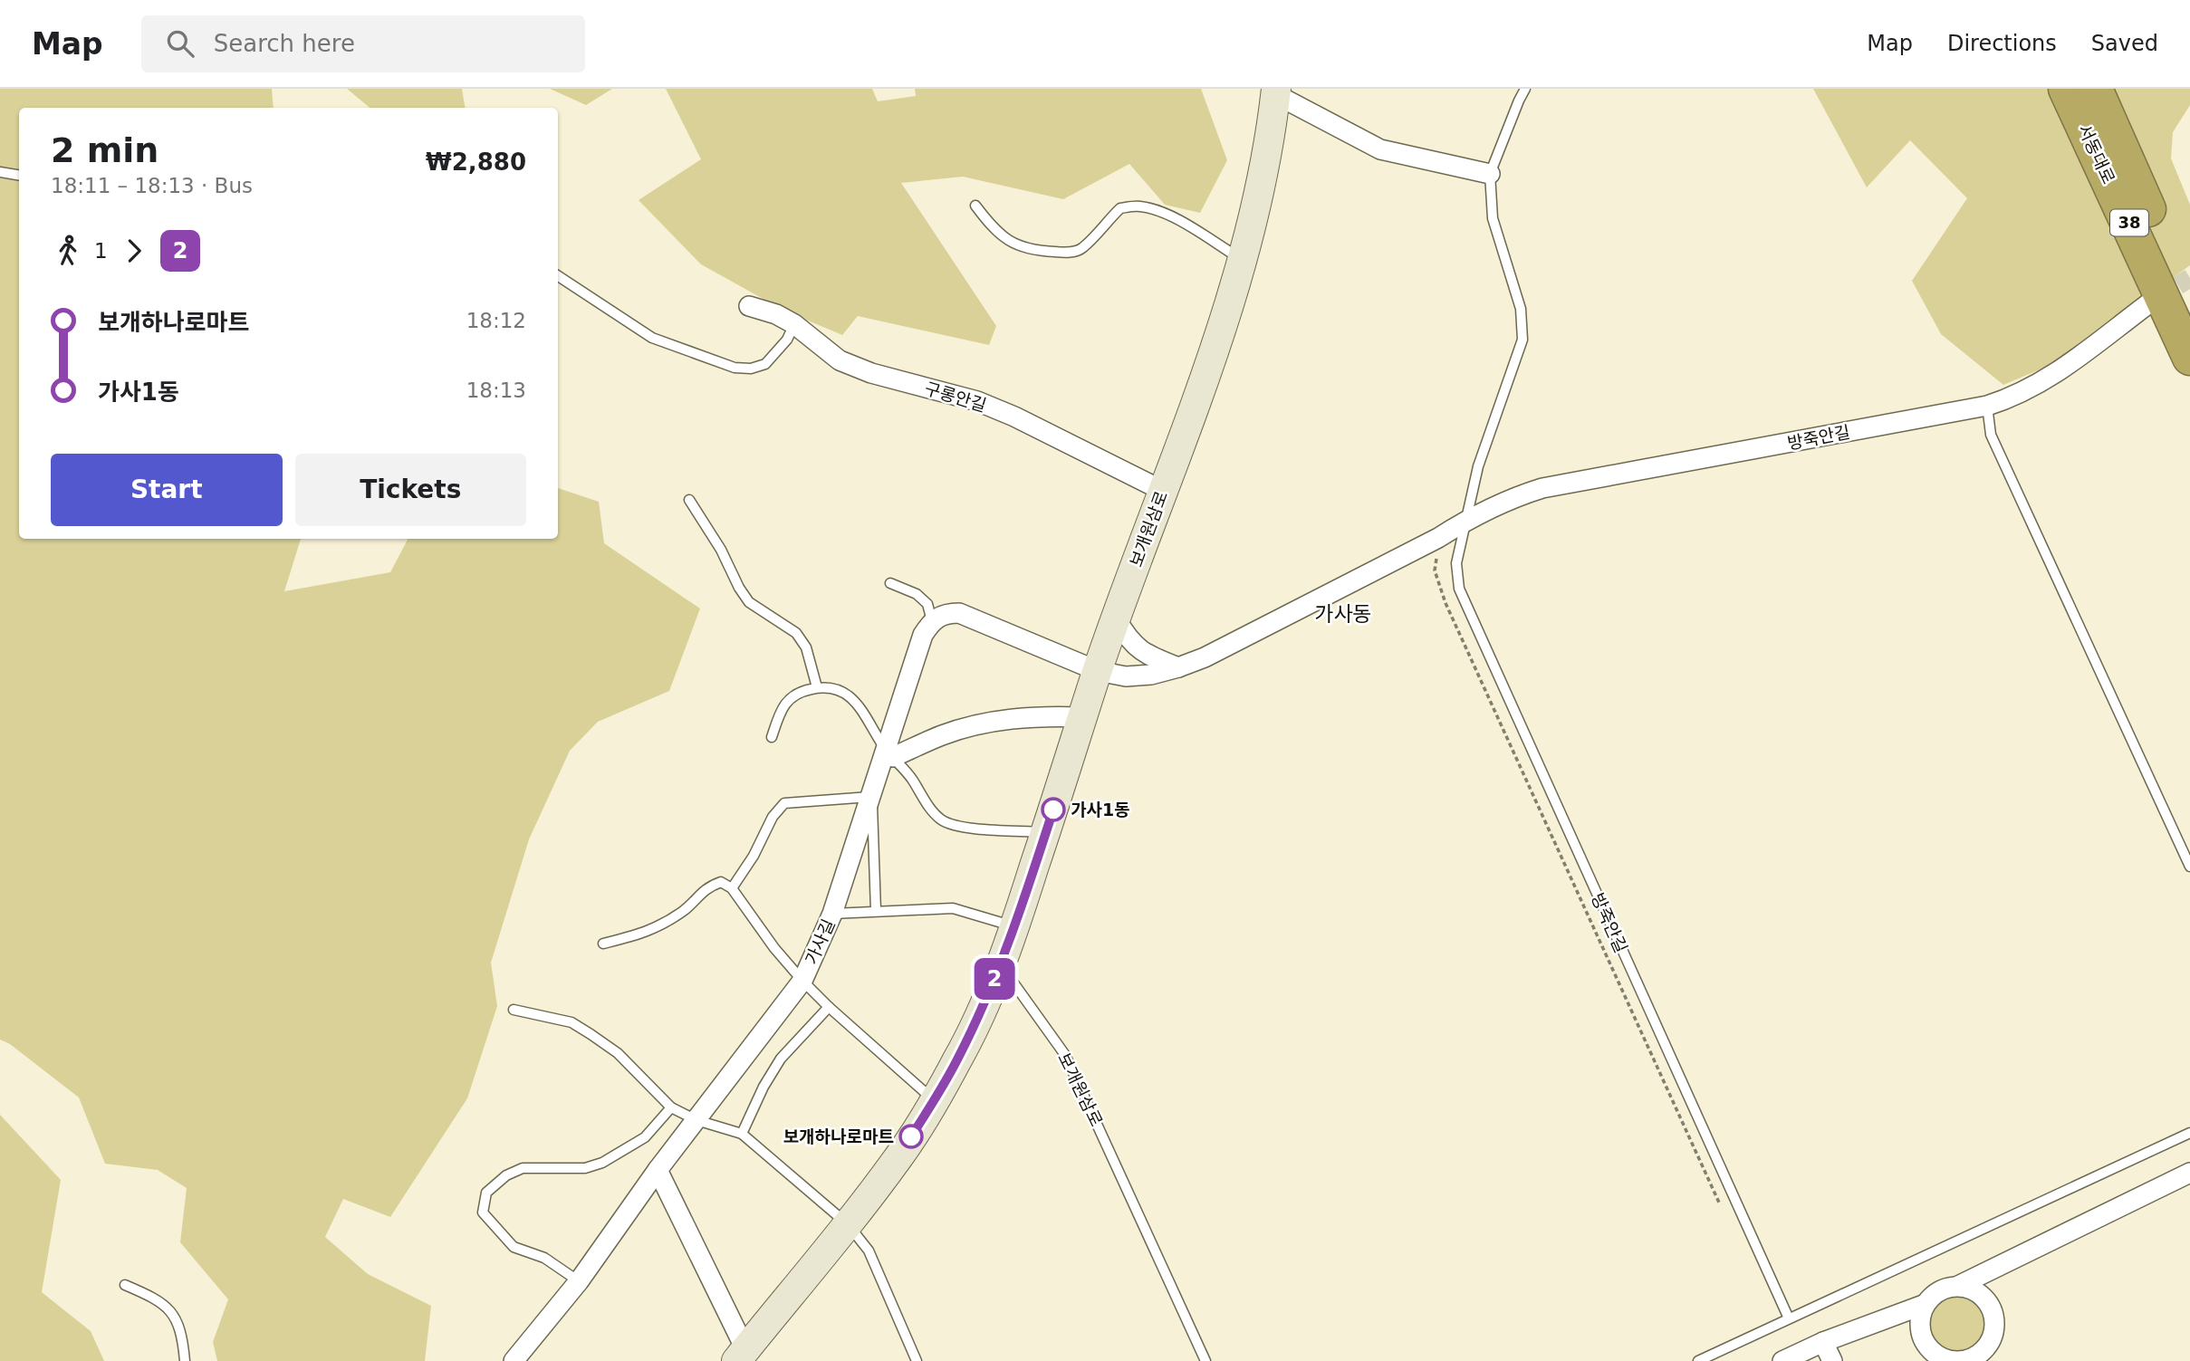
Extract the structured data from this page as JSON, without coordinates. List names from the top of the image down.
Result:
{
  "streets": {
    "highway": ["서동대로", "38"],
    "main road": ["보개원삼로"],
    "street": ["구롱안길", "방죽안길", "가사길"]
  },
  "crossings": [
    ["구롱안길", "보개원삼로"],
    ["방죽안길", "보개원삼로"]
  ],
  "districts": ["가사동"],
  "places": ["가사1동", "보개하나로마트"],
  "lines": ["bus line 2"],
  "page": {
    "header": "Map",
    "search": "Search here",
    "nav": ["Map", "Directions", "Saved"],
    "on_map": "2",
    "heading": ["2 min", "18:11 – 18:13 · Bus", "₩2,880"],
    "legs": ["1", "2"],
    "list": [
      {
        "name": "보개하나로마트",
        "value": "18:12"
      },
      {
        "name": "가사1동",
        "value": "18:13"
      }
    ],
    "buttons": ["Start", "Tickets"]
  }
}
